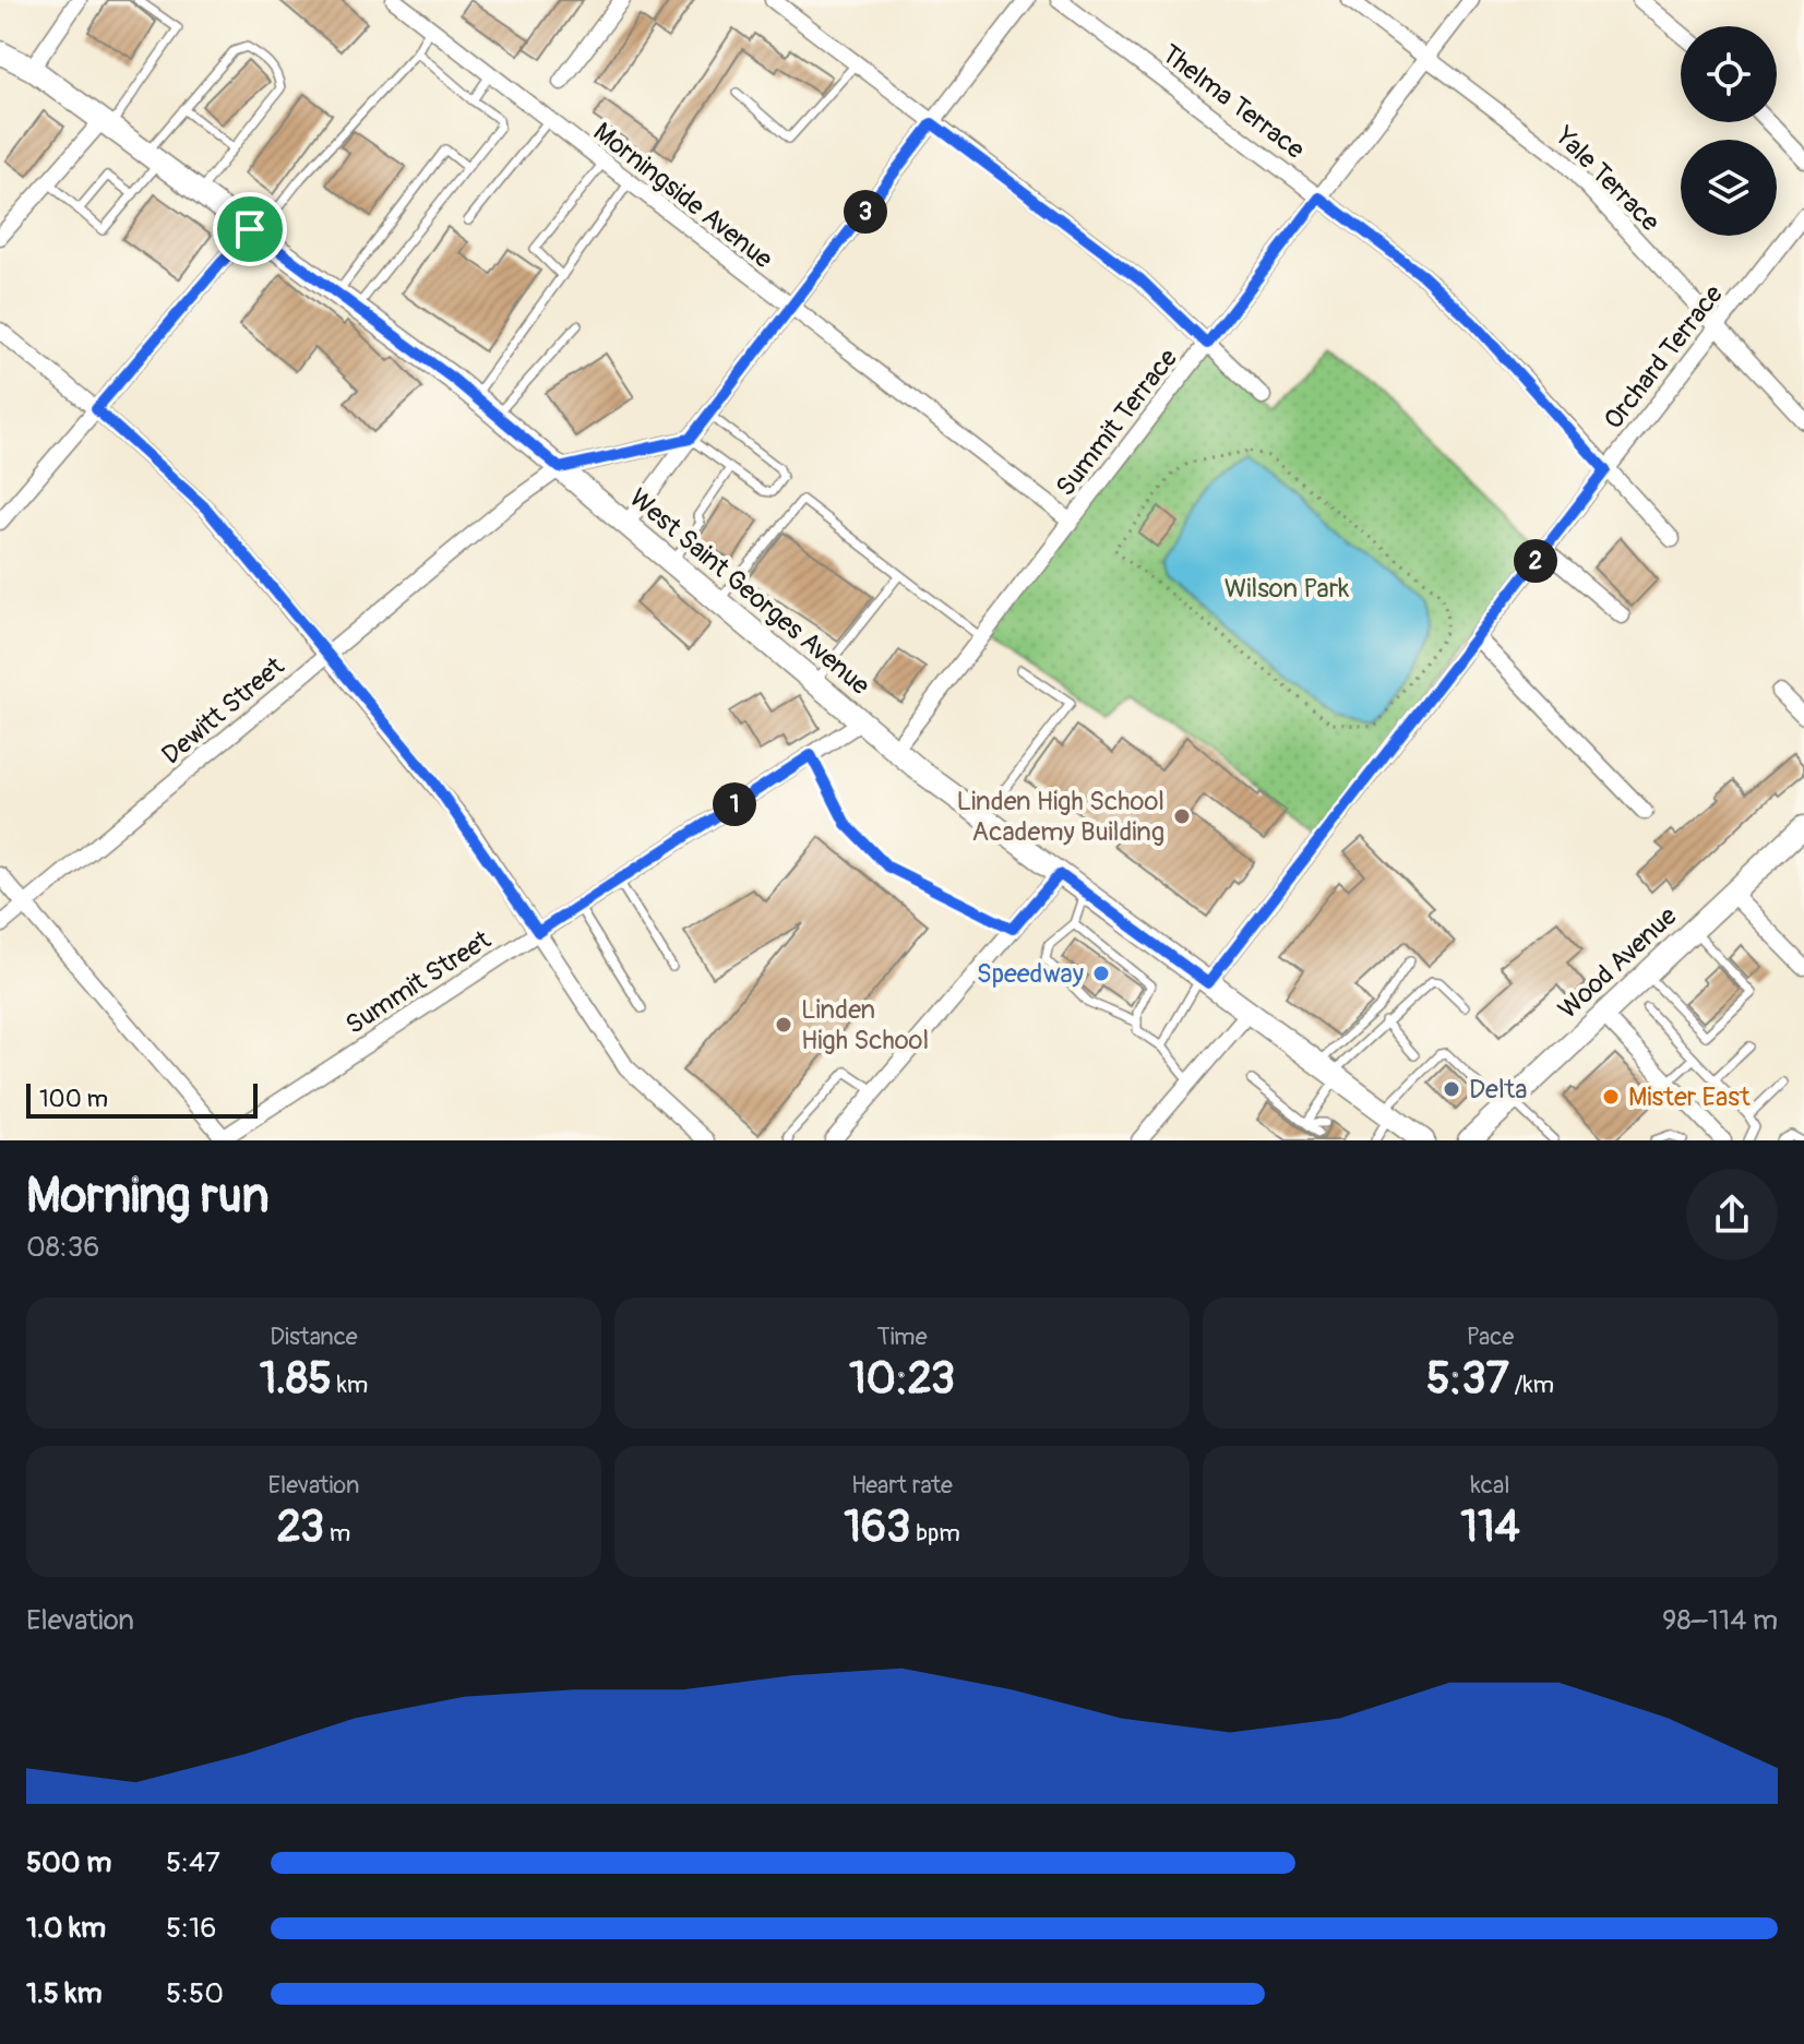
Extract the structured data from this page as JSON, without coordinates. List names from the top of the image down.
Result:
{
  "streets": {
    "main road": ["West Saint Georges Avenue", "Wood Avenue"],
    "street": [
      "Thelma Terrace",
      "Yale Terrace",
      "Morningside Avenue",
      "Orchard Terrace",
      "Summit Terrace",
      "Dewitt Street",
      "Summit Street"
    ]
  },
  "crossings": [
    ["Thelma Terrace", "Orchard Terrace"],
    ["Thelma Terrace", "Summit Terrace"],
    ["Yale Terrace", "Orchard Terrace"],
    ["Yale Terrace", "Summit Terrace"],
    ["Morningside Avenue", "Summit Terrace"],
    ["Orchard Terrace", "West Saint Georges Avenue"],
    ["Summit Terrace", "West Saint Georges Avenue"],
    ["West Saint Georges Avenue", "Dewitt Street"],
    ["West Saint Georges Avenue", "Summit Street"]
  ],
  "parks": ["Wilson Park"],
  "places": [
    "Linden High School Academy Building",
    "Speedway",
    "Linden High School",
    "Delta",
    "Mister East"
  ],
  "scale_bar": "100 m",
  "page": {
    "pins": ["3", "2", "1"],
    "scale": "100 m",
    "heading": ["Morning run", "08:36"],
    "stats": [
      ["Distance", "1.85 km"],
      ["Time", "10:23"],
      ["Pace", "5:37 /km"],
      ["Elevation", "23 m"],
      ["Heart rate", "163 bpm"],
      ["kcal", "114"]
    ],
    "chart": ["Elevation", "98–114 m"],
    "list": [
      {
        "name": "500 m",
        "note": "5:47"
      },
      {
        "name": "1.0 km",
        "note": "5:16"
      },
      {
        "name": "1.5 km",
        "note": "5:50"
      }
    ]
  }
}
